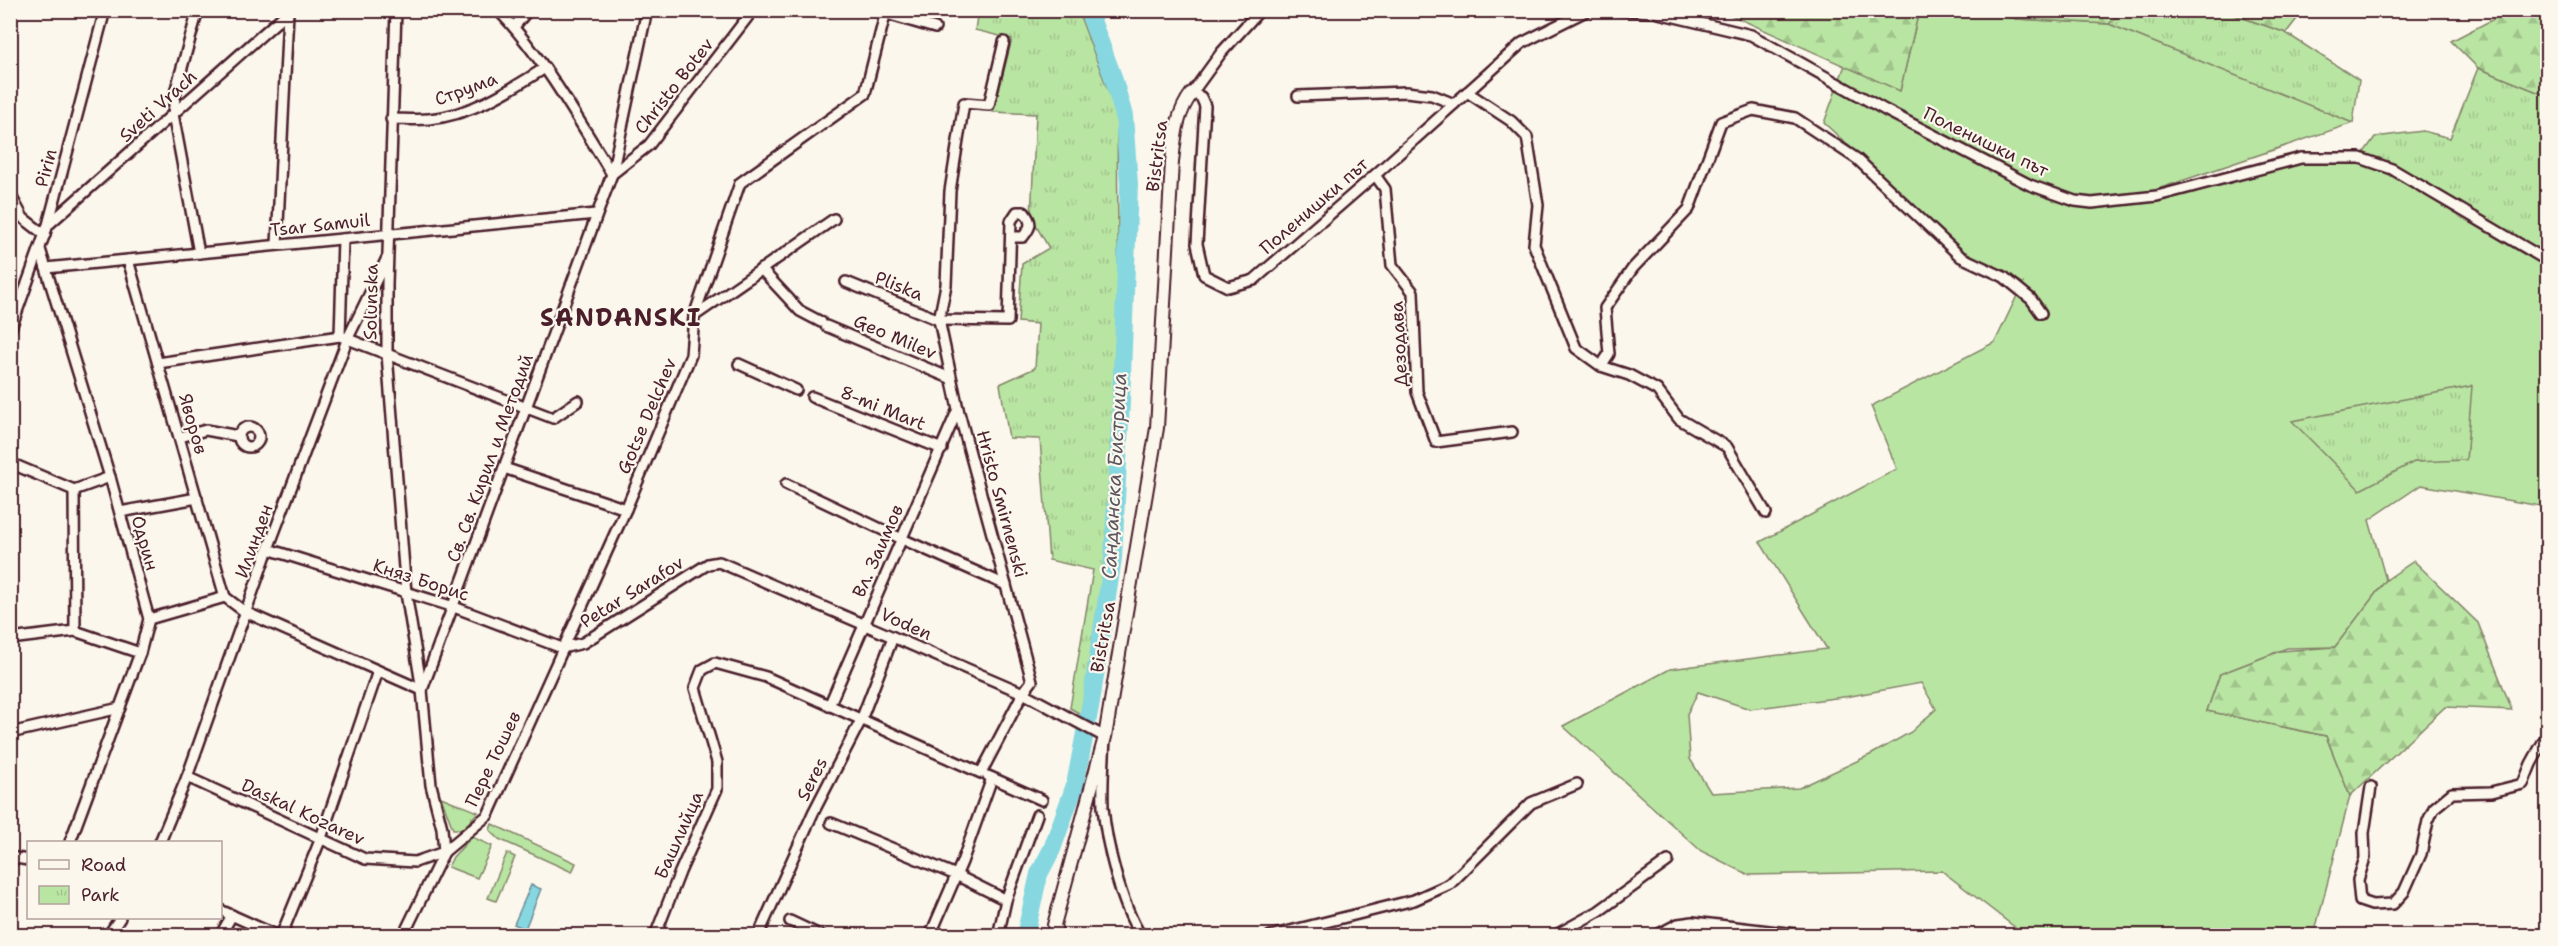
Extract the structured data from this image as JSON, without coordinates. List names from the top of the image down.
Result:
{
  "streets": {
    "street": [
      "Christo Botev",
      "Струма",
      "Sveti Vrach",
      "Поленишки път",
      "Bistritsa",
      "Pirin",
      "Tsar Samuil",
      "Pliska",
      "Solunska",
      "Geo Milev",
      "Дезодава",
      "8-mi Mart",
      "Gotse Delchev",
      "Яворов",
      "Св. Св. Кирил и Методий",
      "Hristo Smirnenski",
      "Илинден",
      "Одрин",
      "Вл. Заимов",
      "Княз Борис",
      "Petar Sarafov",
      "Voden",
      "Пере Тошев",
      "Seres",
      "Daskal Kozarev",
      "Башлийца"
    ]
  },
  "crossings": [
    ["Christo Botev", "Св. Св. Кирил и Методий"],
    ["Струма", "Solunska"],
    ["Sveti Vrach", "Pirin"],
    ["Поленишки път", "Bistritsa"],
    ["Поленишки път", "Дезодава"],
    ["Bistritsa", "Voden"],
    ["Pirin", "Одрин"],
    ["Tsar Samuil", "Solunska"],
    ["Tsar Samuil", "Яворов"],
    ["Tsar Samuil", "Св. Св. Кирил и Методий"],
    ["Tsar Samuil", "Одрин"],
    ["Pliska", "Hristo Smirnenski"],
    ["Solunska", "Св. Св. Кирил и Методий"],
    ["Solunska", "Илинден"],
    ["Solunska", "Княз Борис"],
    ["Solunska", "Пере Тошев"],
    ["Solunska", "Daskal Kozarev"],
    ["Geo Milev", "Hristo Smirnenski"],
    ["8-mi Mart", "Вл. Заимов"],
    ["Gotse Delchev", "Княз Борис"],
    ["Gotse Delchev", "Petar Sarafov"],
    ["Gotse Delchev", "Пере Тошев"],
    ["Св. Св. Кирил и Методий", "Княз Борис"],
    ["Hristo Smirnenski", "Вл. Заимов"],
    ["Hristo Smirnenski", "Voden"],
    ["Илинден", "Княз Борис"],
    ["Илинден", "Daskal Kozarev"],
    ["Вл. Заимов", "Voden"],
    ["Вл. Заимов", "Башлийца"],
    ["Княз Борис", "Petar Sarafov"],
    ["Княз Борис", "Пере Тошев"],
    ["Petar Sarafov", "Voden"],
    ["Petar Sarafov", "Пере Тошев"],
    ["Voden", "Seres"],
    ["Пере Тошев", "Daskal Kozarev"],
    ["Seres", "Башлийца"]
  ],
  "districts": ["SANDANSKI"],
  "water": ["Санданска Бистрица"],
  "legend": ["Road", "Park"]
}
